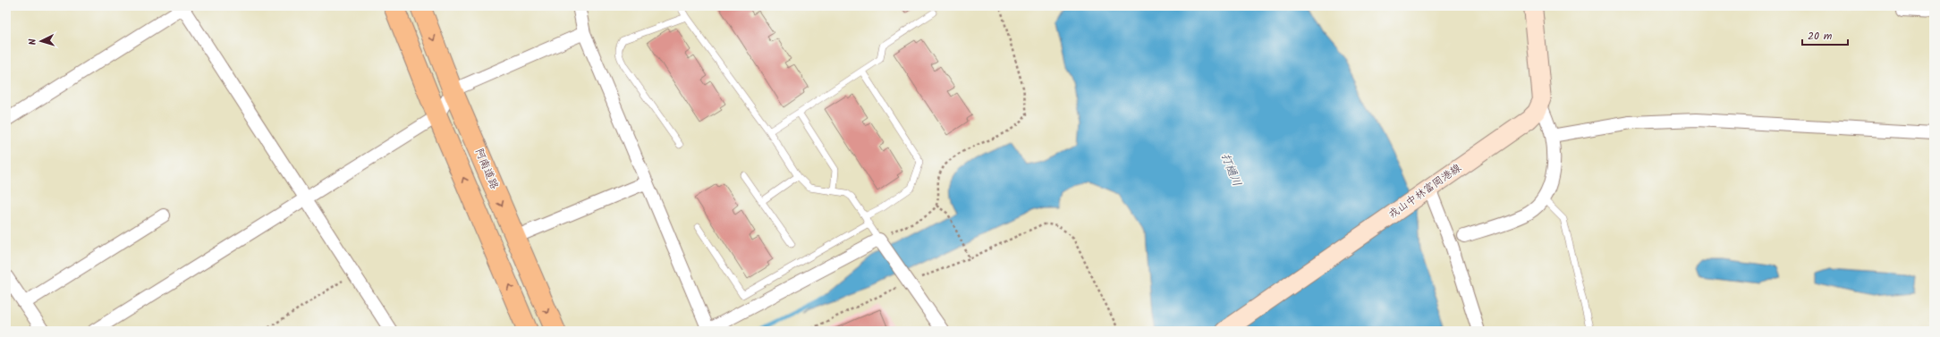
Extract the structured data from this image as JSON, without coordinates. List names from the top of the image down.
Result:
{
  "streets": {
    "highway": ["阿南道路"],
    "main road": ["戎山中林富岡港線"]
  },
  "water": ["打樋川"],
  "scale_bar": "20 m",
  "north": "left"
}
